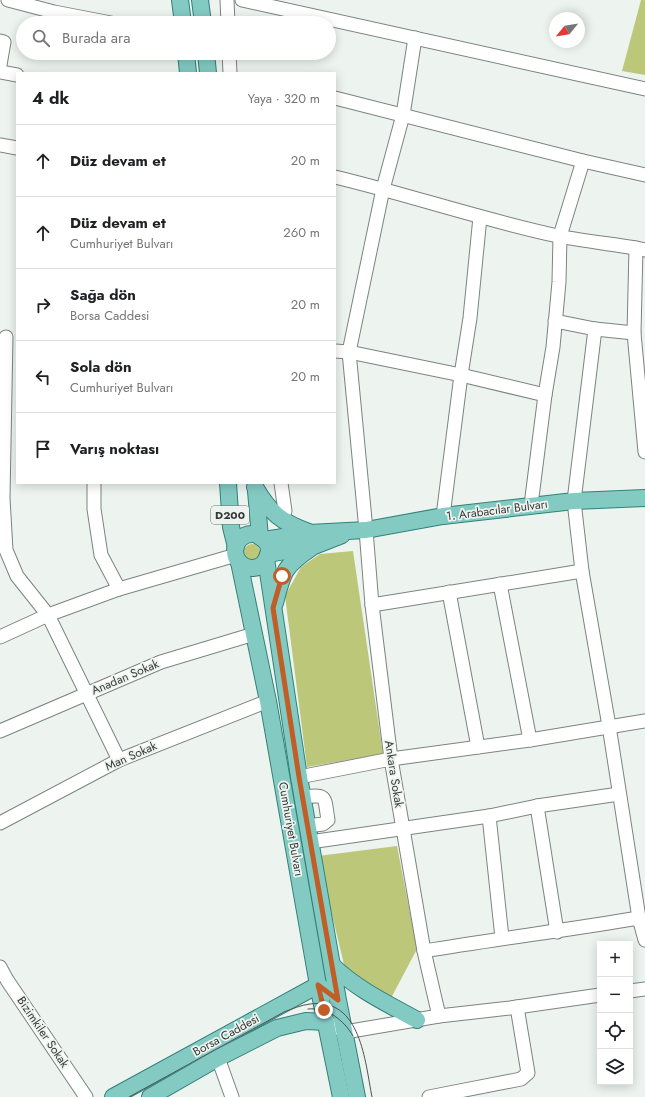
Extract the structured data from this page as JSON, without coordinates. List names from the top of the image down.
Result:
{
  "streets": {
    "main road": [
      "1. Arabacılar Bulvarı",
      "D200",
      "Cumhuriyet Bulvarı",
      "Borsa Caddesi"
    ],
    "street": [
      "Anadan Sokak",
      "Man Sokak",
      "Ankara Sokak",
      "Bizimkiler Sokak"
    ]
  },
  "crossings": [
    ["1. Arabacılar Bulvarı", "Ankara Sokak"],
    ["1. Arabacılar Bulvarı", "Cumhuriyet Bulvarı"],
    ["Anadan Sokak", "Cumhuriyet Bulvarı"],
    ["Man Sokak", "Cumhuriyet Bulvarı"],
    ["Cumhuriyet Bulvarı", "Borsa Caddesi"]
  ],
  "north": "bottom left",
  "page": {
    "search": "Burada ara",
    "heading": ["4 dk", "Yaya · 320 m"],
    "list": [
      ["Düz devam et", "20 m"],
      ["Düz devam et", "Cumhuriyet Bulvarı", "260 m"],
      ["Sağa dön", "Borsa Caddesi", "20 m"],
      ["Sola dön", "Cumhuriyet Bulvarı", "20 m"],
      "Varış noktası"
    ],
    "map_buttons": ["+", "−"]
  }
}
